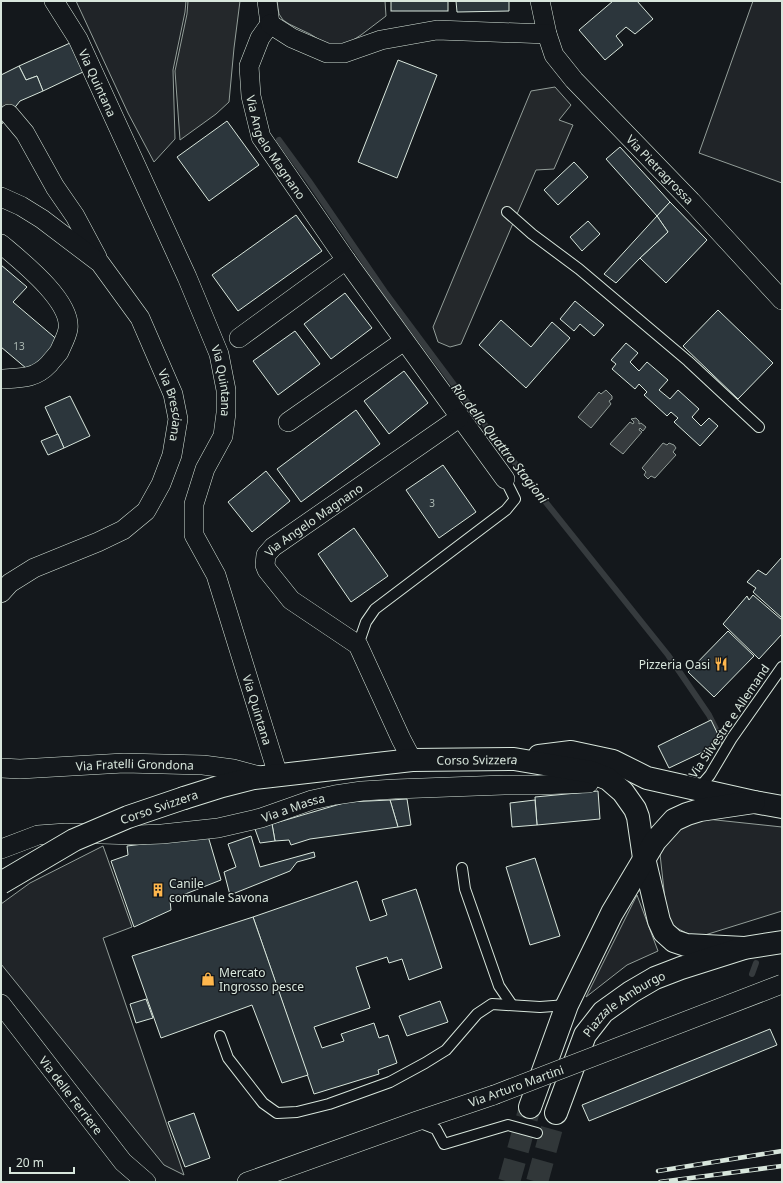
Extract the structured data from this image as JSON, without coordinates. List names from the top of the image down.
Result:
{
  "streets": {
    "main road": ["Corso Svizzera", "Piazzale Amburgo"],
    "street": [
      "Via Quintana",
      "Via Angelo Magnano",
      "Via Pietragrossa",
      "Via Bresciana",
      "Via Fratelli Grondona",
      "Via a Massa",
      "Via Arturo Martini",
      "Via delle Ferriere"
    ],
    "lane": ["Via Silvestre e Allemand"]
  },
  "crossings": [
    ["Via Quintana", "Corso Svizzera"],
    ["Via Quintana", "Via Fratelli Grondona"],
    ["Corso Svizzera", "Via Fratelli Grondona"],
    ["Corso Svizzera", "Piazzale Amburgo"]
  ],
  "water": ["Rio delle Quattro Stagioni"],
  "places": {
    "restaurant": ["Pizzeria Oasi"],
    "building": ["Canile comunale Savona"],
    "shop": ["Mercato Ingrosso pesce"]
  },
  "house_numbers": ["13", "3"],
  "scale_bar": "20 m"
}
